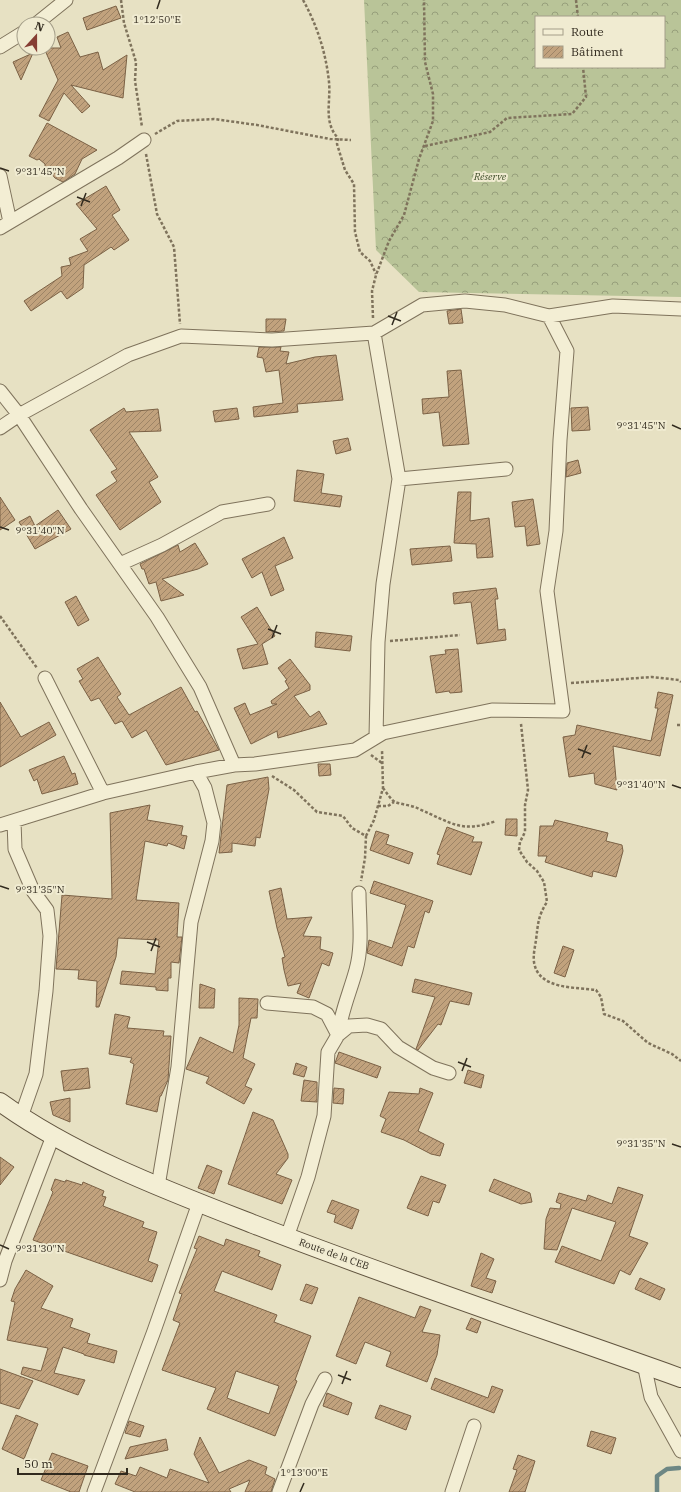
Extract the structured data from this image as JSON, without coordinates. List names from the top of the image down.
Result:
{
  "streets": {
    "main road": ["Route de la CEB"]
  },
  "parks": ["Réserve"],
  "legend": ["Route", "Bâtiment"],
  "scale_bar": "50 m",
  "north": "top",
  "coordinates": [
    "1°12'50\"E",
    "9°31'45\"N",
    "9°31'40\"N",
    "9°31'35\"N",
    "9°31'30\"N",
    "1°13'00\"E"
  ]
}
